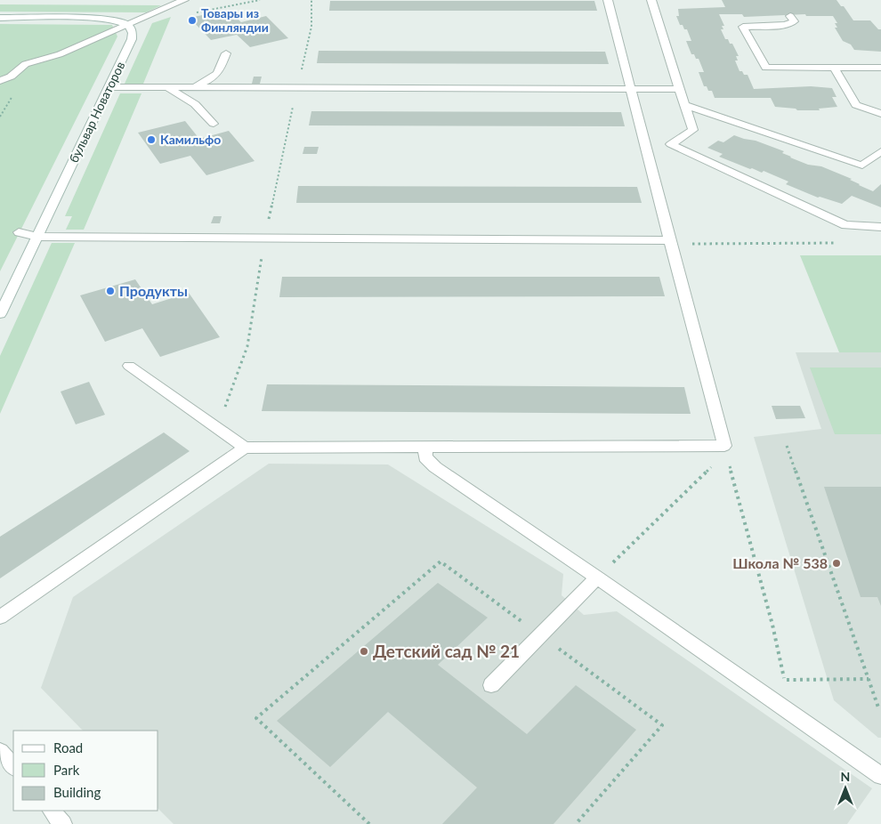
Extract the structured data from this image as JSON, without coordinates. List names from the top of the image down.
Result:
{
  "streets": {
    "street": ["бульвар Новаторов"]
  },
  "places": [
    "Товары из Финляндии",
    "Камильфо",
    "Продукты",
    "Школа № 538",
    "Детский сад № 21"
  ],
  "legend": ["Road", "Park", "Building"],
  "north": "top"
}
